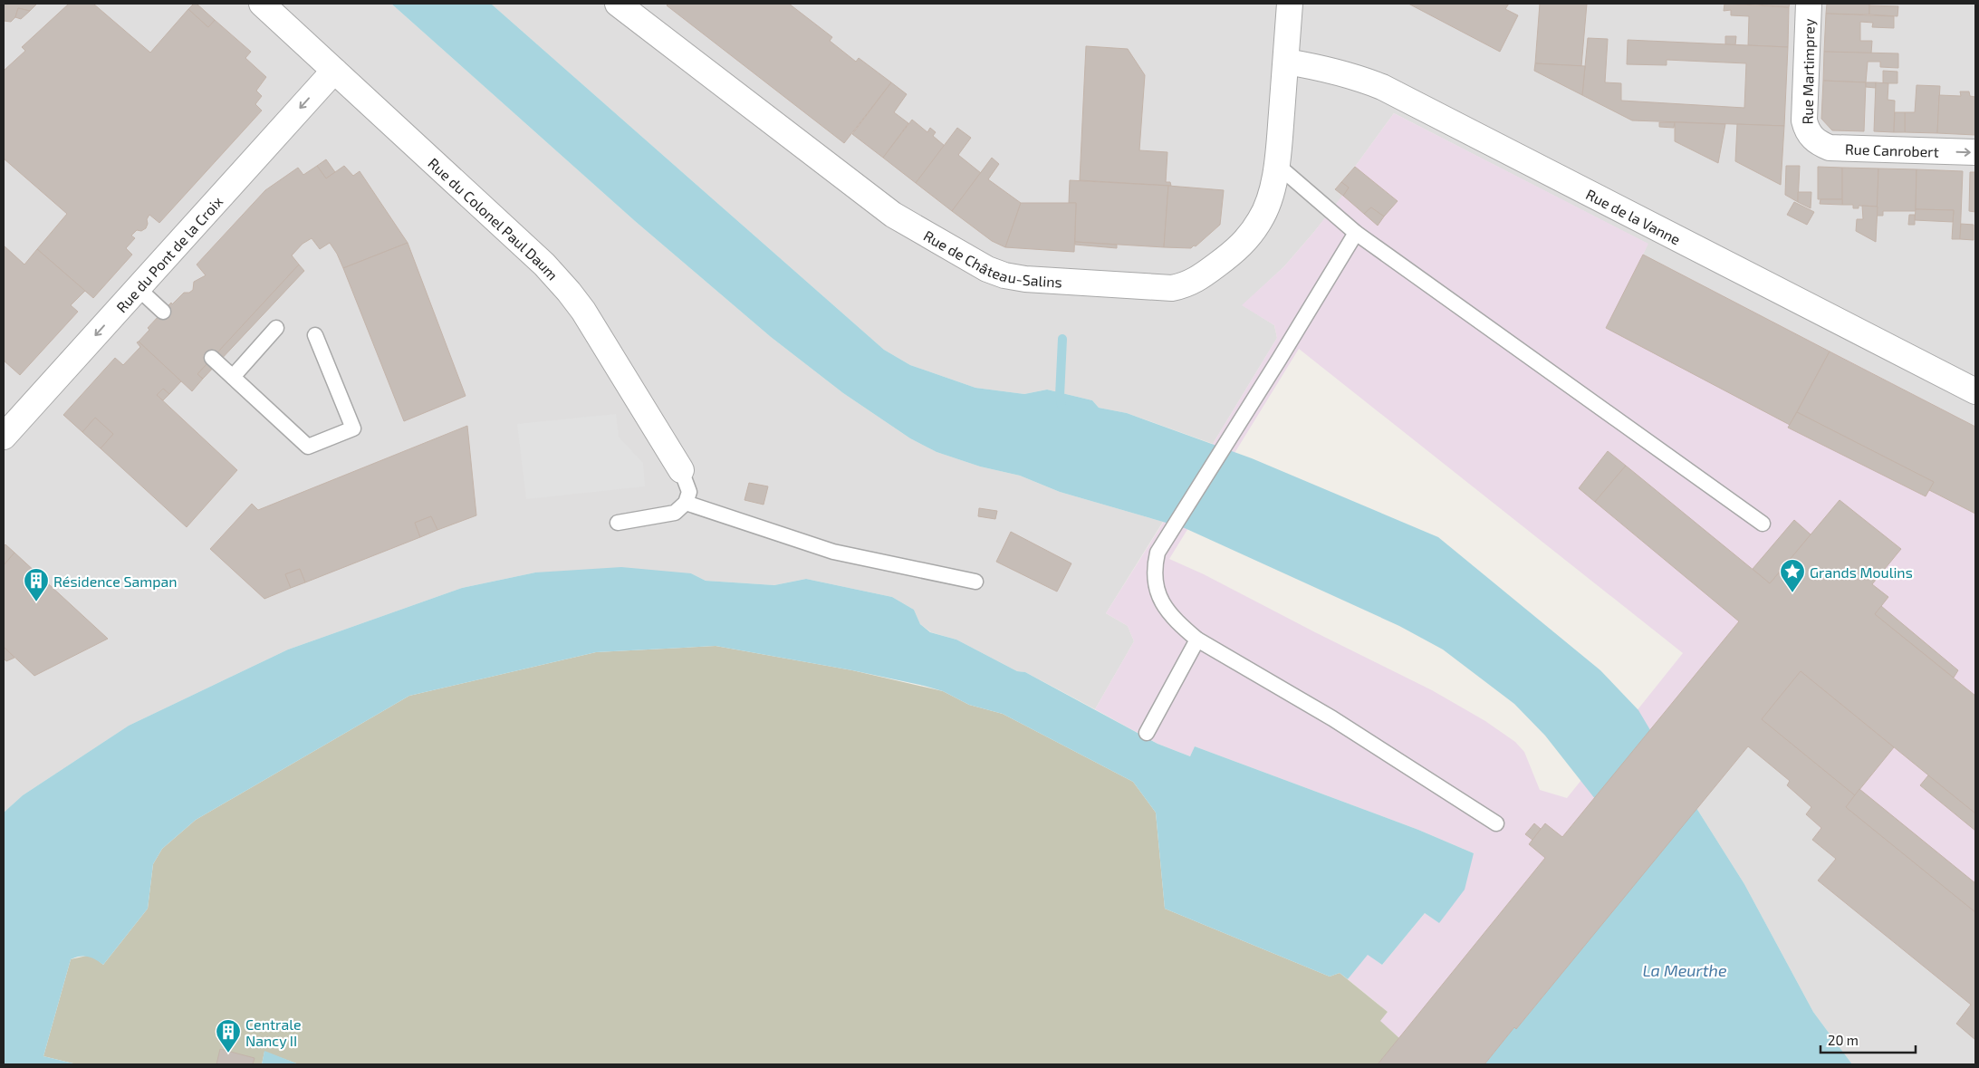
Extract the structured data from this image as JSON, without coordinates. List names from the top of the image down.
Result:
{
  "streets": {
    "street": [
      "Rue Martimprey",
      "Rue Canrobert",
      "Rue de la Vanne",
      "Rue du Colonel Paul Daum",
      "Rue du Pont de la Croix",
      "Rue de Château-Salins"
    ]
  },
  "crossings": [
    ["Rue Martimprey", "Rue Canrobert"],
    ["Rue de la Vanne", "Rue de Château-Salins"],
    ["Rue du Colonel Paul Daum", "Rue du Pont de la Croix"]
  ],
  "one_way": ["Rue Canrobert", "Rue du Pont de la Croix"],
  "water": ["La Meurthe"],
  "places": {
    "place": ["Grands Moulins"],
    "building": ["Résidence Sampan", "Centrale Nancy II"]
  },
  "scale_bar": "20 m"
}
